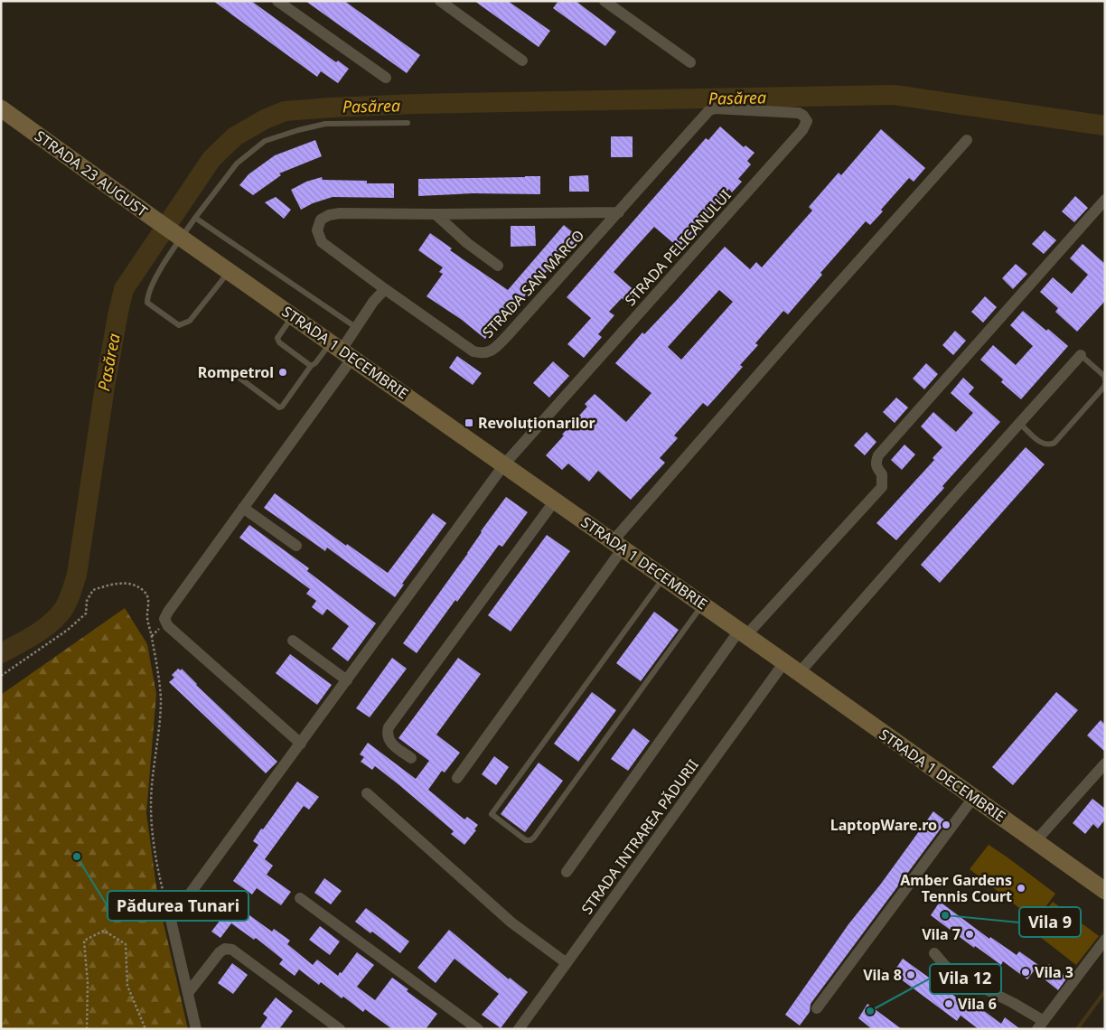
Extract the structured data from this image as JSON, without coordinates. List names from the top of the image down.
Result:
{
  "streets": {
    "main road": ["STRADA 23 AUGUST", "STRADA 1 DECEMBRIE"],
    "street": ["STRADA PELICANULUI", "STRADA SAN MARCO", "STRADA INTRAREA PĂDURII"]
  },
  "crossings": [
    ["STRADA 23 AUGUST", "STRADA 1 DECEMBRIE"],
    ["STRADA PELICANULUI", "STRADA SAN MARCO"],
    ["STRADA PELICANULUI", "STRADA 1 DECEMBRIE"],
    ["STRADA 1 DECEMBRIE", "STRADA INTRAREA PĂDURII"]
  ],
  "water": ["Pasărea"],
  "places": {
    "other": [
      "Rompetrol",
      "LaptopWare.ro",
      "Pădurea Tunari",
      "Amber Gardens Tennis Court",
      "Vila 9",
      "Vila 7",
      "Vila 3",
      "Vila 8",
      "Vila 6",
      "Vila 12"
    ],
    "transit": ["Revoluționarilor"]
  }
}
